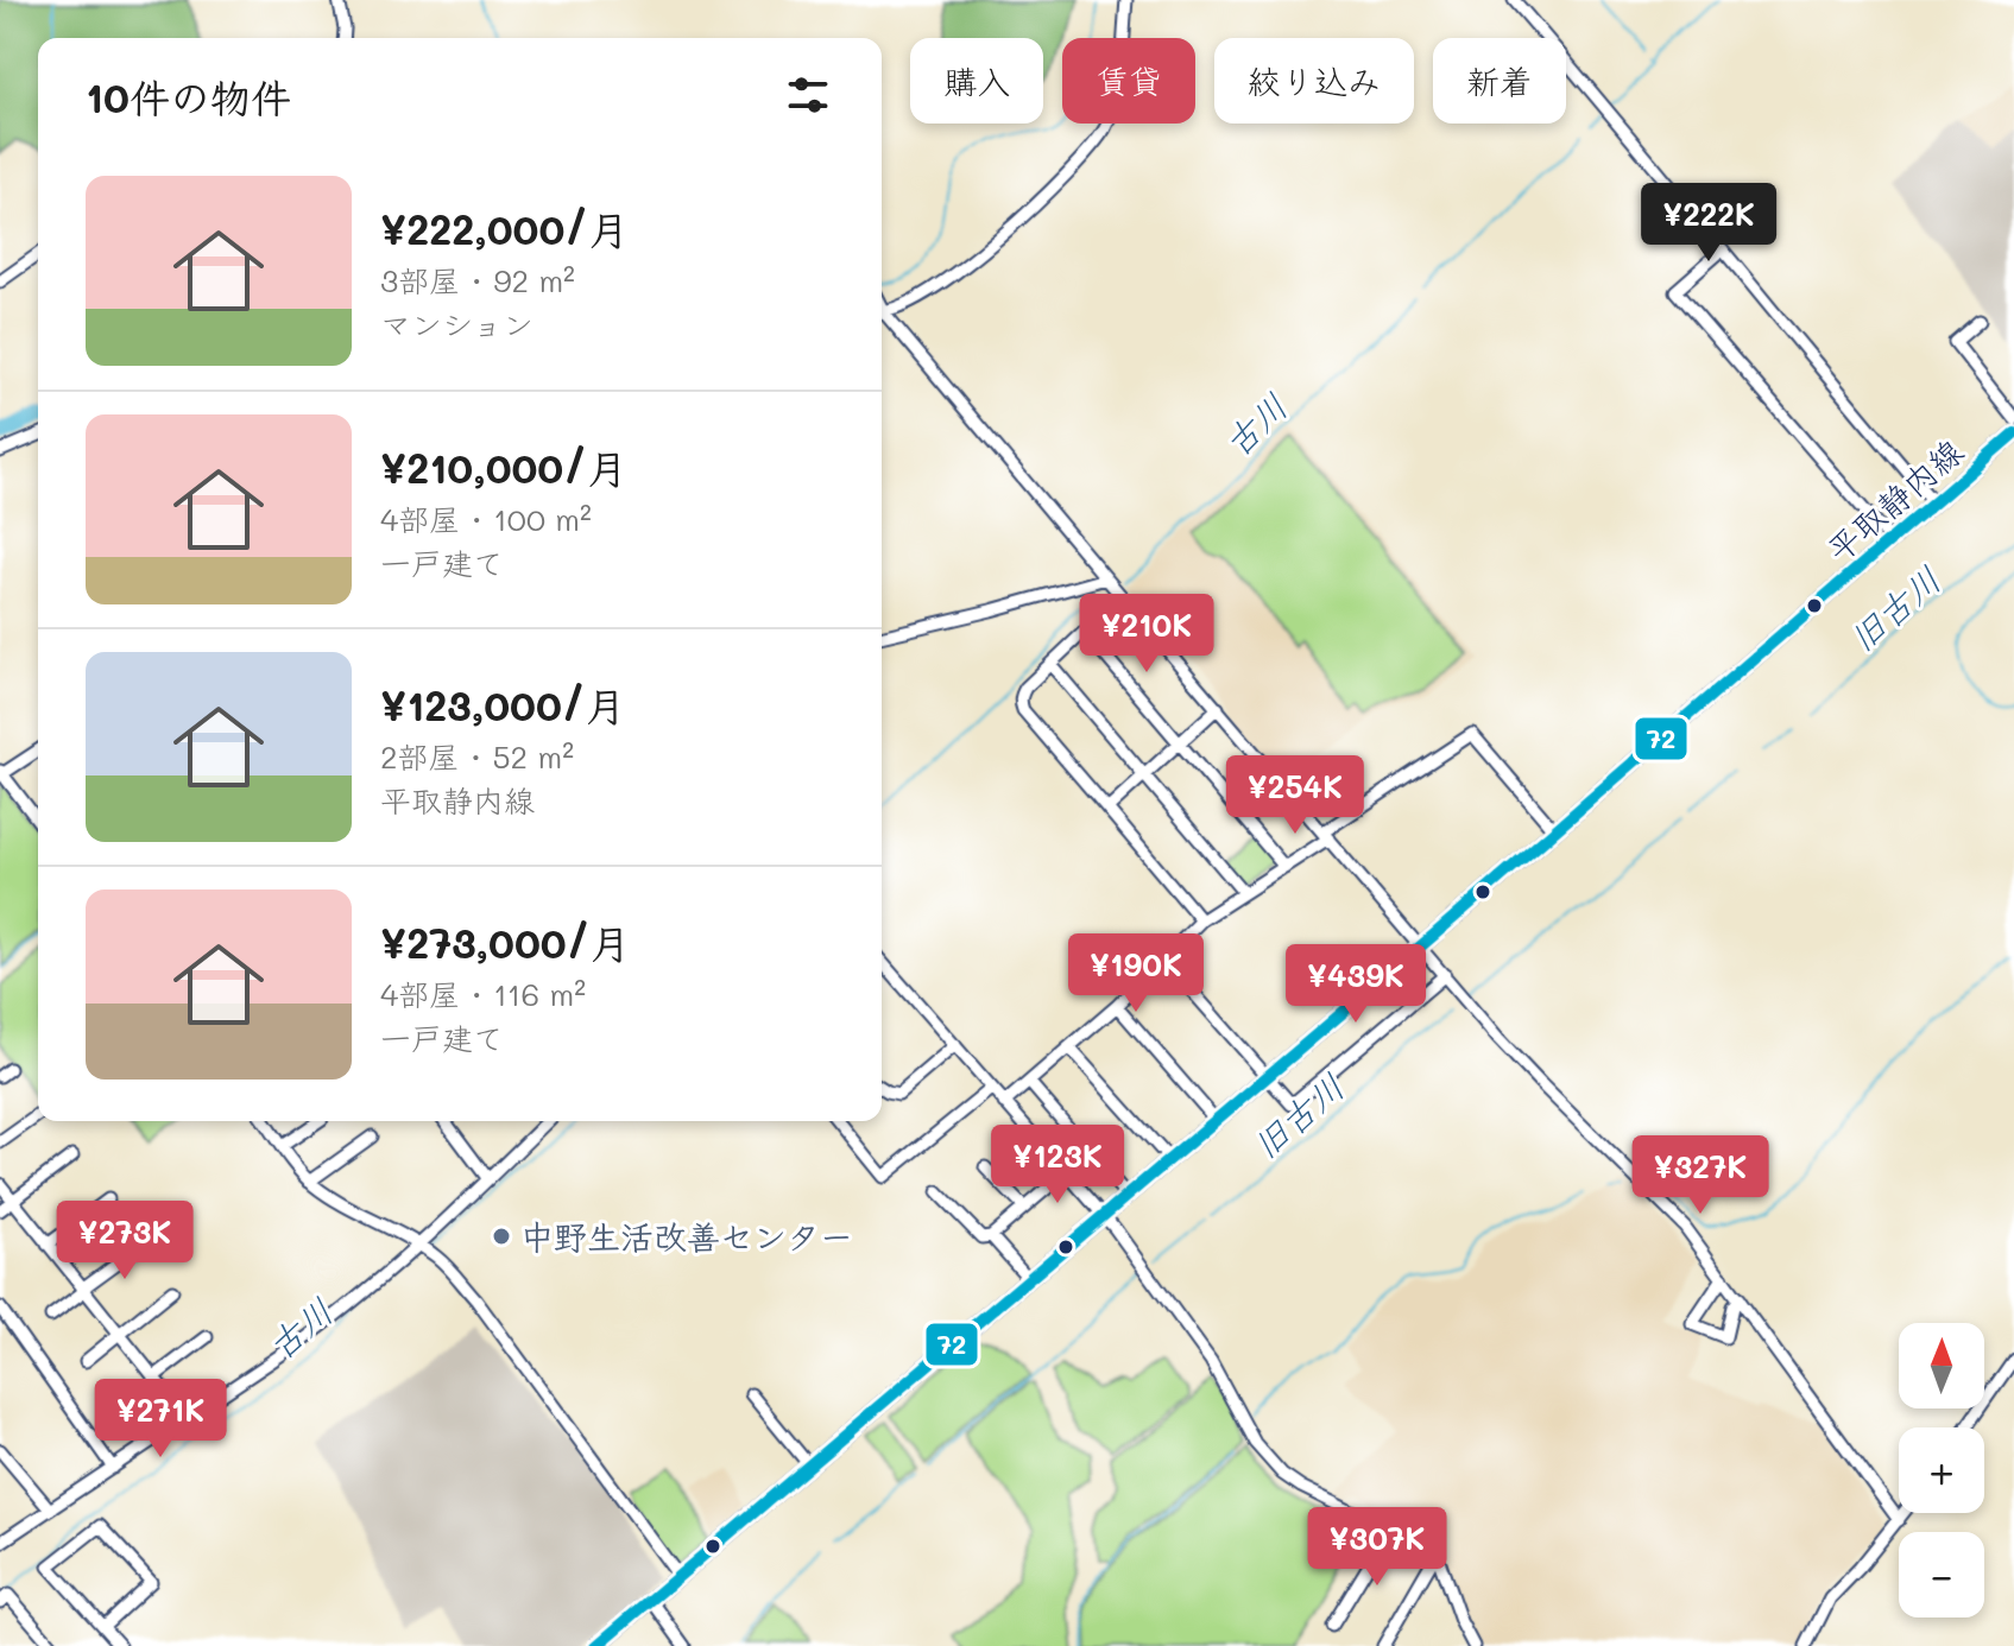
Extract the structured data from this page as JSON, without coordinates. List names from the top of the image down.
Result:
{
  "streets": {
    "main road": ["平取静内線"]
  },
  "water": ["古川", "旧古川"],
  "places": ["中野生活改善センター"],
  "lines": ["transit line 72"],
  "north": "top",
  "page": {
    "chip": [
      "購入",
      "賃貸",
      "絞り込み",
      "新着"
    ],
    "heading": "10件の物件",
    "list": [
      {
        "name": "¥222,000/月",
        "note": "3部屋 · 92 m² · マンション"
      },
      {
        "name": "¥210,000/月",
        "note": "4部屋 · 100 m² · 一戸建て"
      },
      {
        "name": "¥123,000/月",
        "note": "2部屋 · 52 m² · 平取静内線"
      },
      {
        "name": "¥273,000/月",
        "note": "4部屋 · 116 m² · 一戸建て"
      }
    ],
    "price": [
      "¥222K",
      "¥210K",
      "¥254K",
      "¥190K",
      "¥439K",
      "¥123K",
      "¥327K",
      "¥273K",
      "¥271K",
      "¥307K"
    ],
    "map_buttons": ["+", "−"]
  }
}
